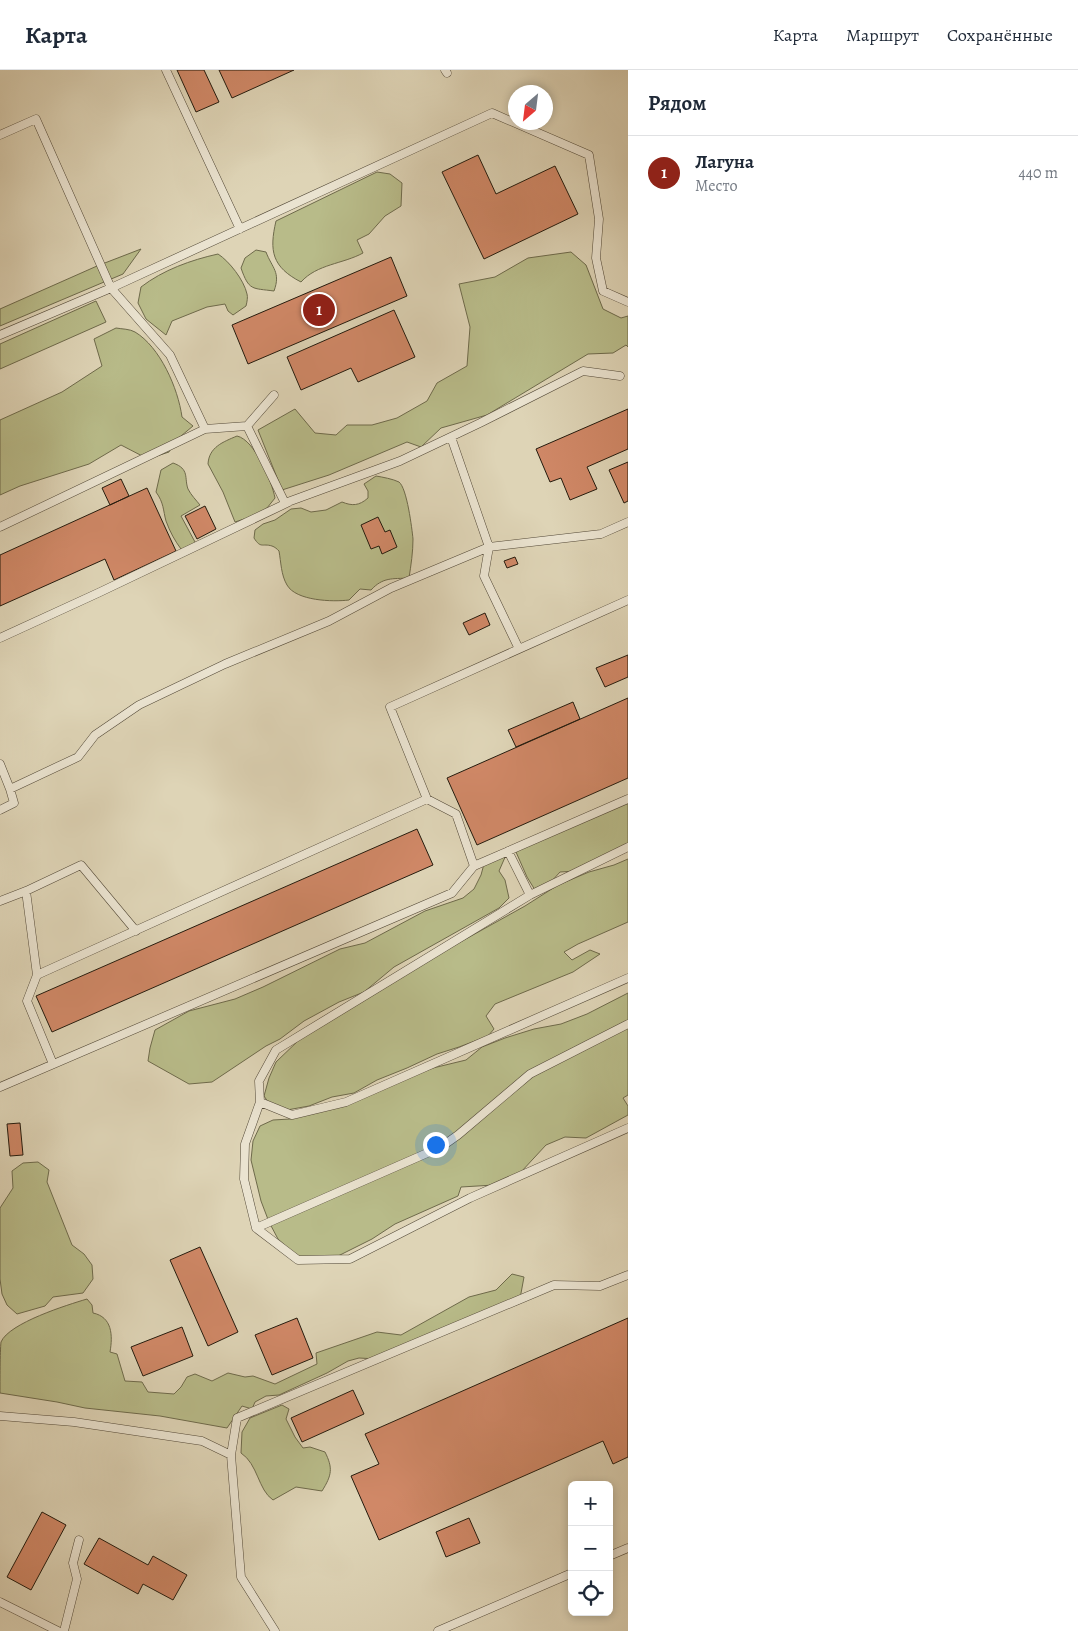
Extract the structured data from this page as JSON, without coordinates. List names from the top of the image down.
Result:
{
  "north": "bottom left",
  "page": {
    "header": "Карта",
    "nav": ["Карта", "Маршрут", "Сохранённые"],
    "heading": "Рядом",
    "list": [
      {
        "mark": "1",
        "name": "Лагуна",
        "note": "Место",
        "value": "440 m"
      }
    ],
    "pins": "1",
    "map_buttons": ["+", "−"]
  }
}
